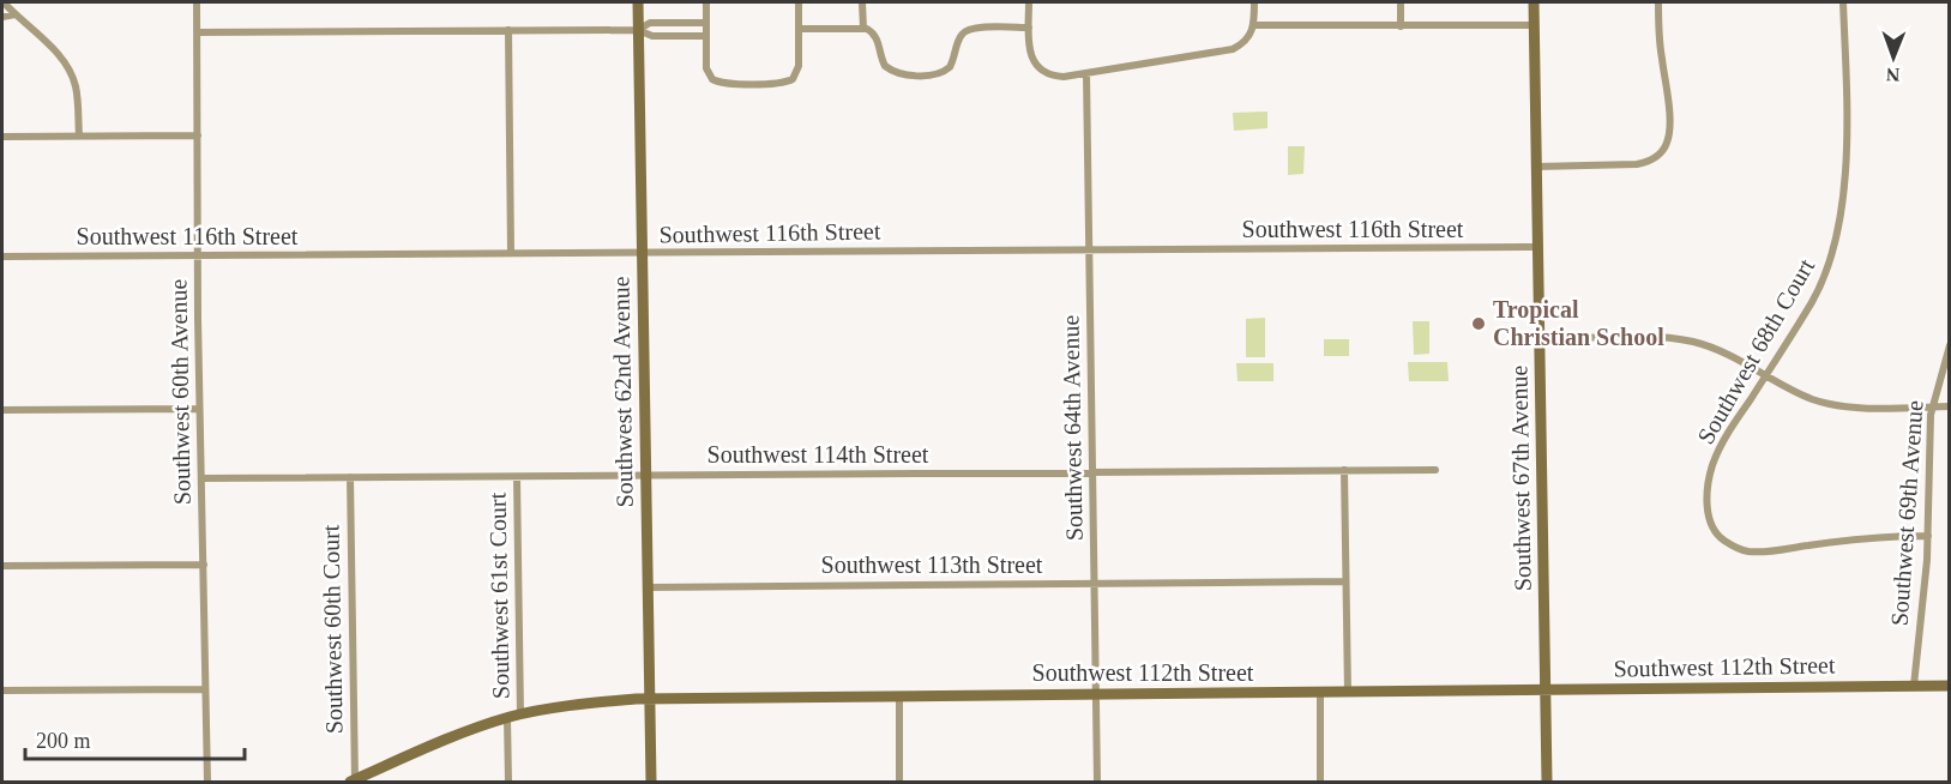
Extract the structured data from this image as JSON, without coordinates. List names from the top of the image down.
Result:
{
  "streets": {
    "main road": ["Southwest 62nd Avenue", "Southwest 67th Avenue", "Southwest 112th Street"],
    "street": [
      "Southwest 116th Street",
      "Southwest 68th Court",
      "Southwest 60th Avenue",
      "Southwest 64th Avenue",
      "Southwest 114th Street",
      "Southwest 69th Avenue",
      "Southwest 113th Street",
      "Southwest 61st Court",
      "Southwest 60th Court"
    ]
  },
  "crossings": [
    ["Southwest 116th Street", "Southwest 60th Avenue"],
    ["Southwest 116th Street", "Southwest 62nd Avenue"],
    ["Southwest 116th Street", "Southwest 64th Avenue"],
    ["Southwest 116th Street", "Southwest 67th Avenue"],
    ["Southwest 68th Court", "Southwest 69th Avenue"],
    ["Southwest 60th Avenue", "Southwest 114th Street"],
    ["Southwest 62nd Avenue", "Southwest 114th Street"],
    ["Southwest 62nd Avenue", "Southwest 113th Street"],
    ["Southwest 62nd Avenue", "Southwest 112th Street"],
    ["Southwest 64th Avenue", "Southwest 114th Street"],
    ["Southwest 64th Avenue", "Southwest 113th Street"],
    ["Southwest 64th Avenue", "Southwest 112th Street"],
    ["Southwest 114th Street", "Southwest 61st Court"],
    ["Southwest 114th Street", "Southwest 60th Court"],
    ["Southwest 67th Avenue", "Southwest 112th Street"],
    ["Southwest 69th Avenue", "Southwest 112th Street"],
    ["Southwest 61st Court", "Southwest 112th Street"],
    ["Southwest 60th Court", "Southwest 112th Street"]
  ],
  "places": ["Tropical Christian School"],
  "scale_bar": "200 m",
  "north": "bottom"
}
